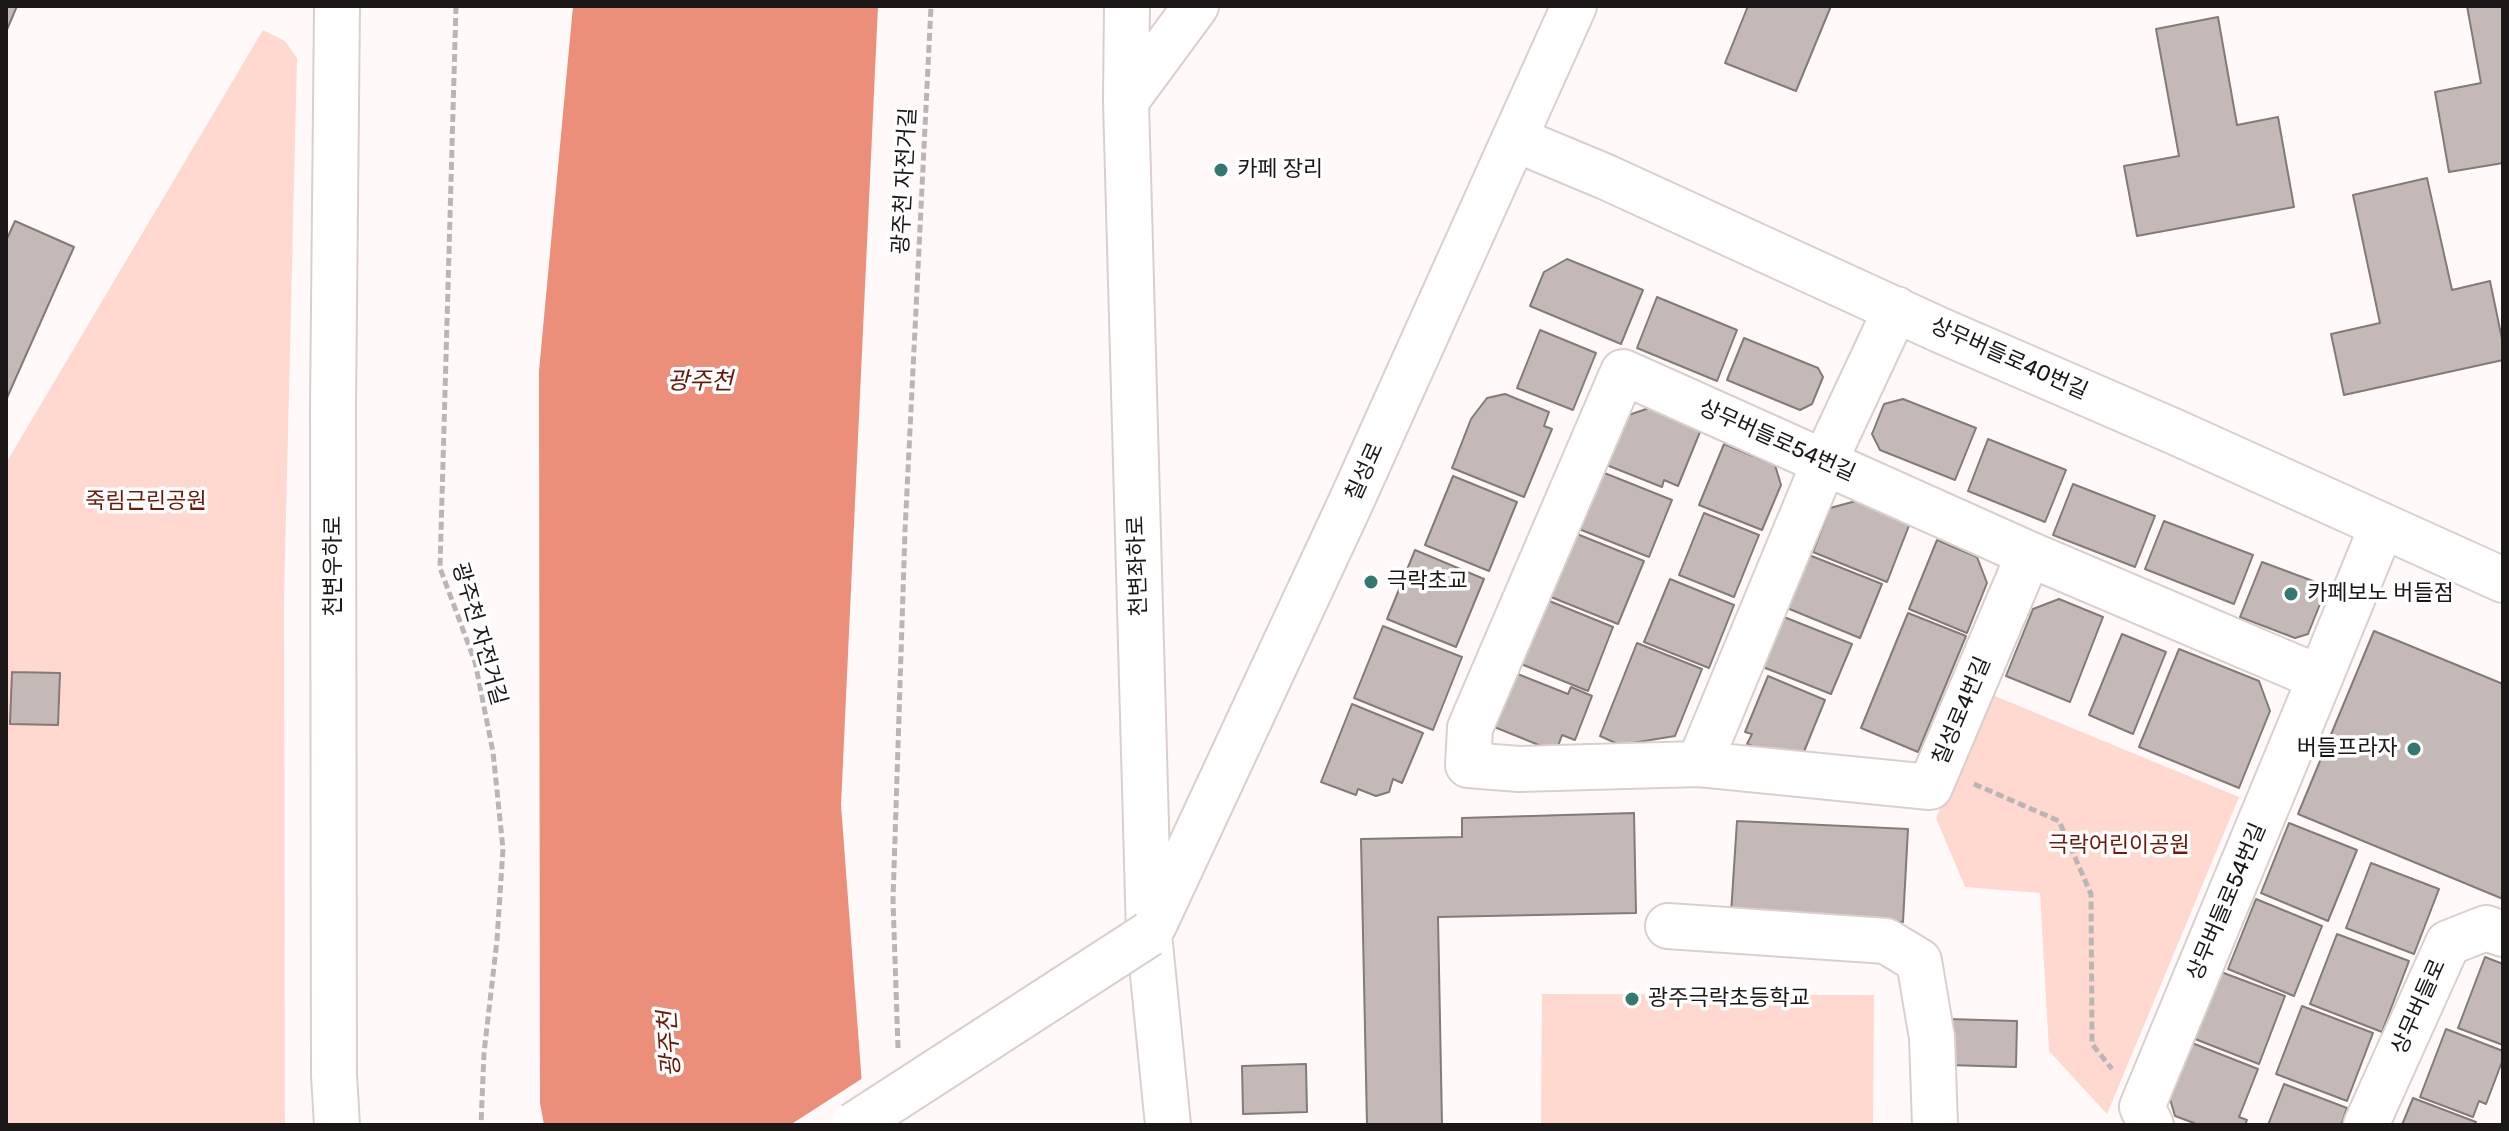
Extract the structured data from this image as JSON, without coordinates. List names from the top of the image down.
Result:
{
  "streets": {
    "street": [
      "상무버들로40번길",
      "상무버들로54번길",
      "칠성로",
      "천변우하로",
      "천변좌하로",
      "칠성로4번길",
      "상무버들로"
    ],
    "path": ["광주천 자전거길"]
  },
  "crossings": [
    ["상무버들로40번길", "상무버들로54번길"],
    ["상무버들로40번길", "칠성로"],
    ["상무버들로54번길", "칠성로4번길"],
    ["칠성로", "천변좌하로"]
  ],
  "water": ["광주천"],
  "parks": ["죽림근린공원", "극락어린이공원"],
  "places": [
    "카페 장리",
    "극락초교",
    "카페보노 버들점",
    "버들프라자",
    "광주극락초등학교"
  ]
}
